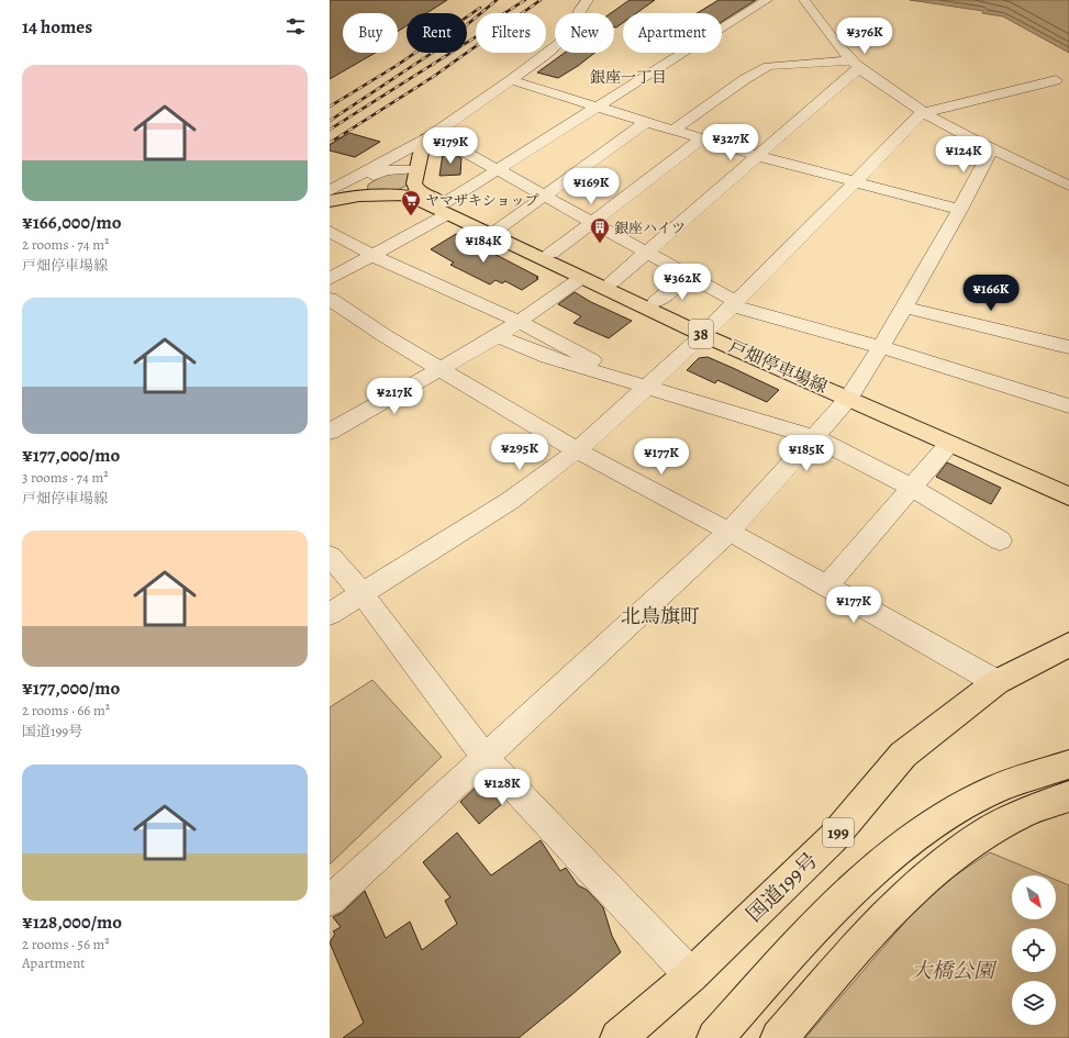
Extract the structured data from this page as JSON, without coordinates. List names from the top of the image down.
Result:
{
  "streets": {
    "main road": [
      "38",
      "戸畑停車場線",
      "199",
      "国道199号"
    ]
  },
  "districts": ["銀座一丁目", "北鳥旗町"],
  "parks": ["大橋公園"],
  "places": {
    "supermarket": ["ヤマザキショップ"],
    "building": ["銀座ハイツ"]
  },
  "north": "bottom right",
  "page": {
    "heading": "14 homes",
    "chip": [
      "Buy",
      "Rent",
      "Filters",
      "New",
      "Apartment"
    ],
    "price": [
      "¥376K",
      "¥327K",
      "¥179K",
      "¥124K",
      "¥169K",
      "¥184K",
      "¥362K",
      "¥166K",
      "¥217K",
      "¥295K",
      "¥185K",
      "¥177K",
      "¥177K",
      "¥128K"
    ],
    "list": [
      {
        "name": "¥166,000/mo",
        "note": "2 rooms · 74 m² · 戸畑停車場線"
      },
      {
        "name": "¥177,000/mo",
        "note": "3 rooms · 74 m² · 戸畑停車場線"
      },
      {
        "name": "¥177,000/mo",
        "note": "2 rooms · 66 m² · 国道199号"
      },
      {
        "name": "¥128,000/mo",
        "note": "2 rooms · 56 m² · Apartment"
      }
    ]
  }
}
